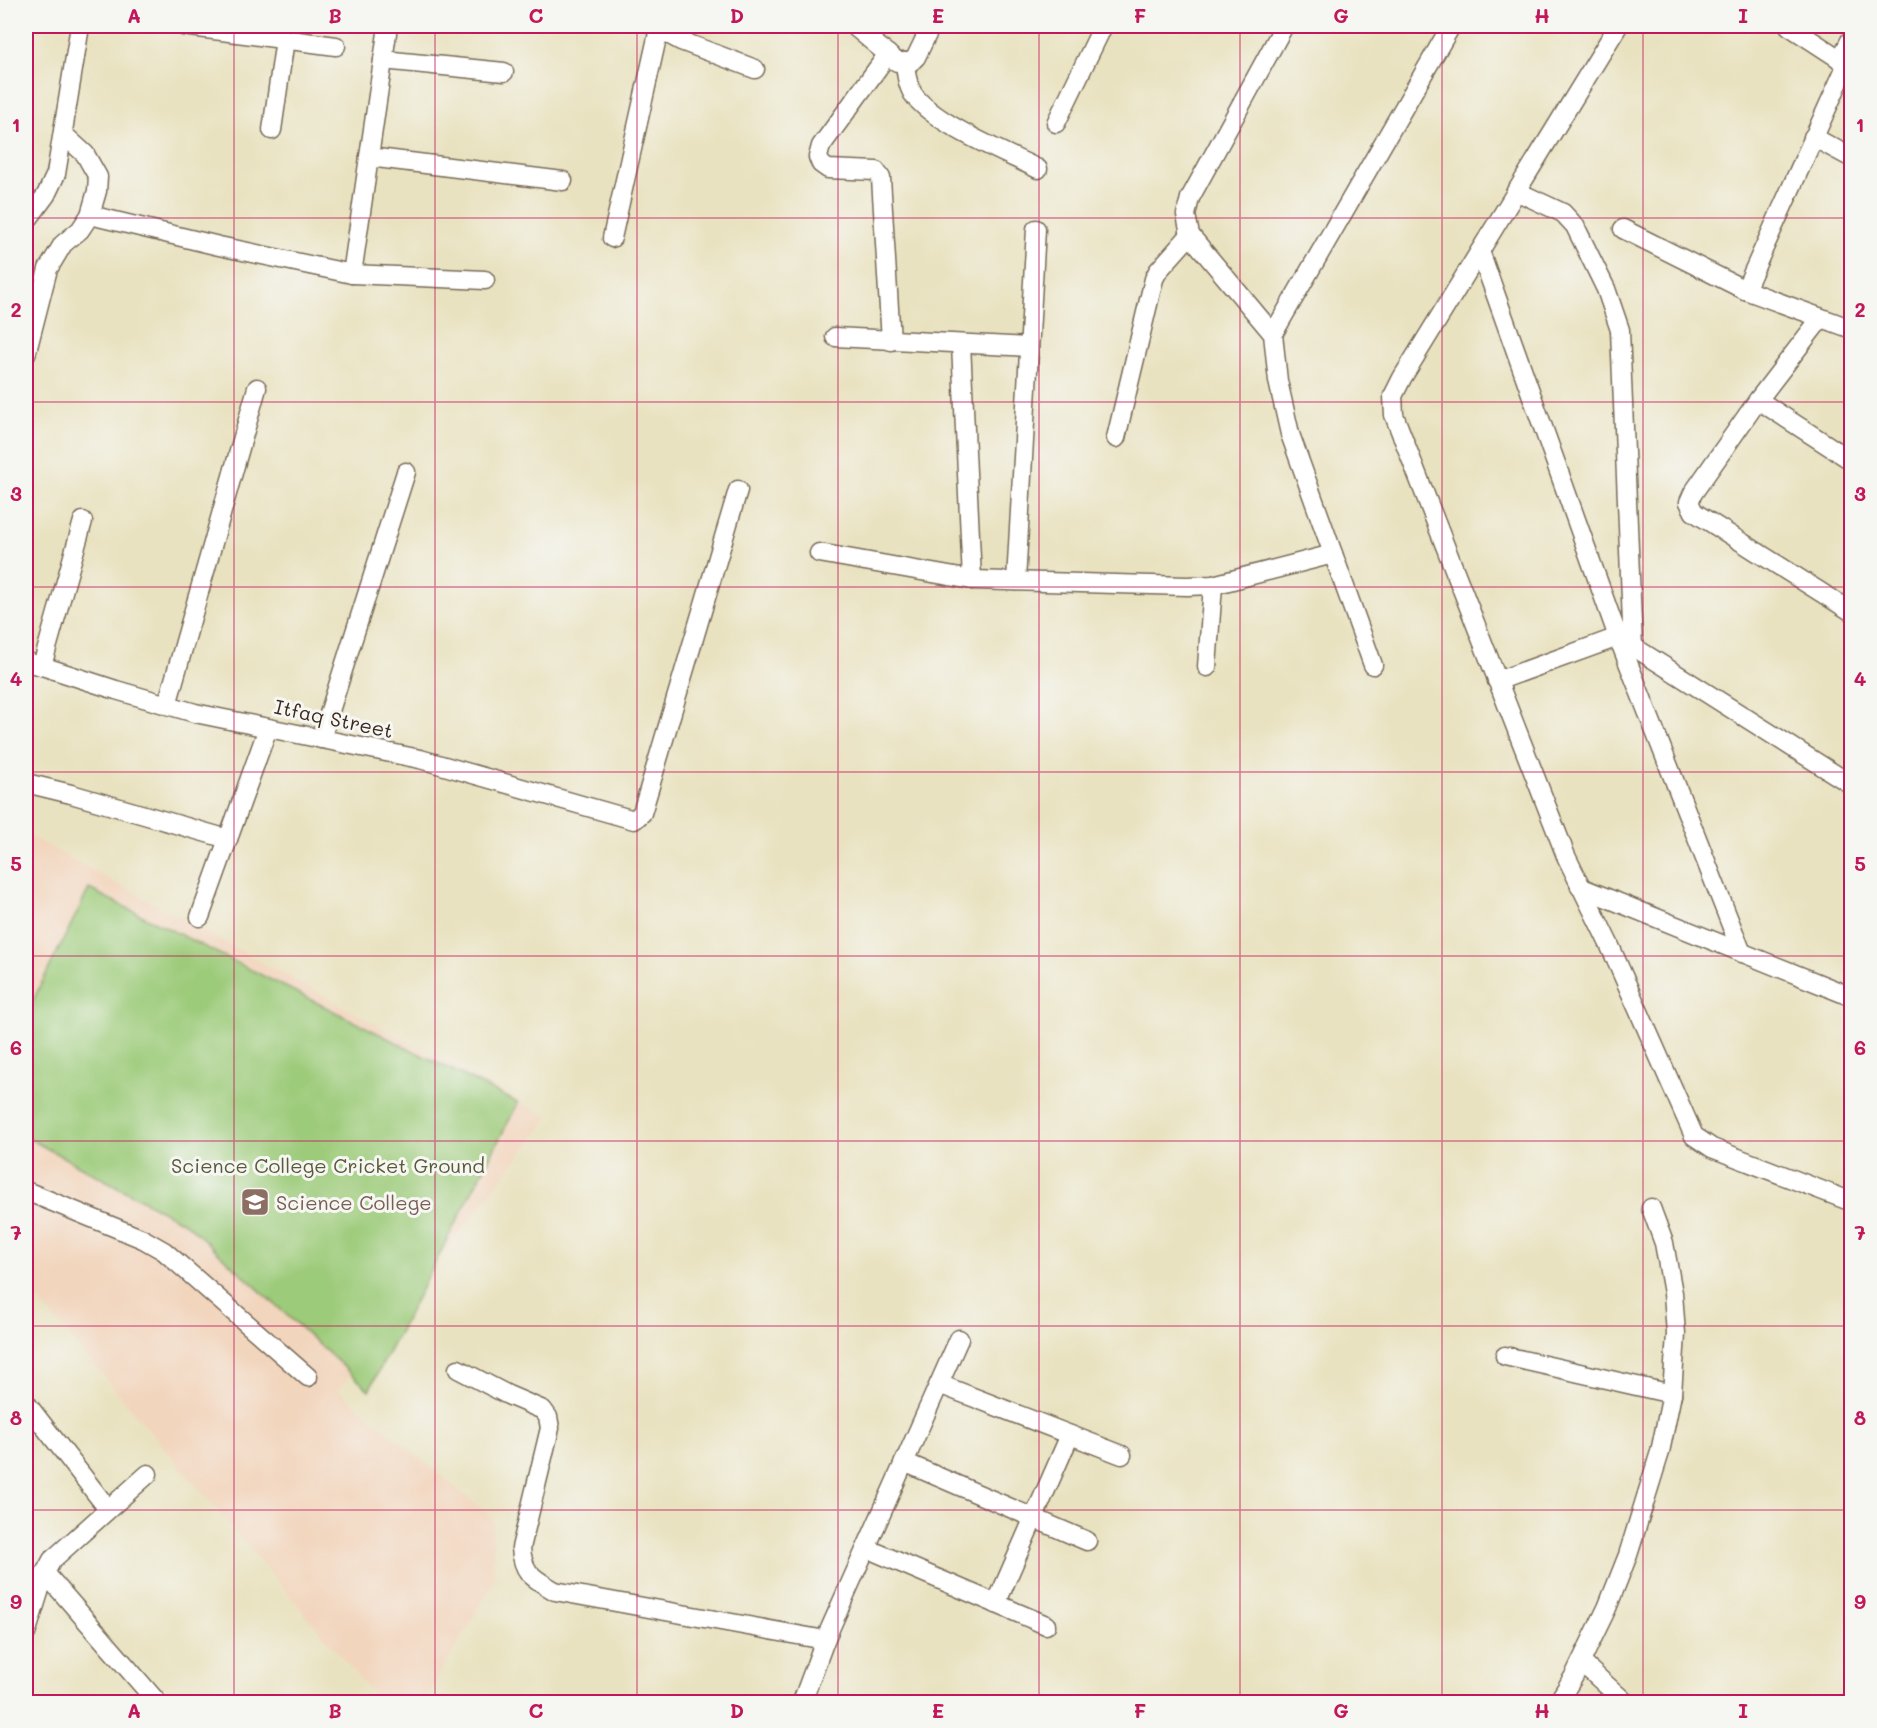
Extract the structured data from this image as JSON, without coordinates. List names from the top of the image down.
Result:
{
  "streets": {
    "street": ["Itfaq Street"]
  },
  "parks": ["Science College Cricket Ground"],
  "places": {
    "school or university": ["Science College"]
  },
  "grid": {
    "columns": [
      "A",
      "B",
      "C",
      "D",
      "E",
      "F",
      "G",
      "H",
      "I"
    ],
    "rows": [
      "1",
      "2",
      "3",
      "4",
      "5",
      "6",
      "7",
      "8",
      "9"
    ]
  }
}
